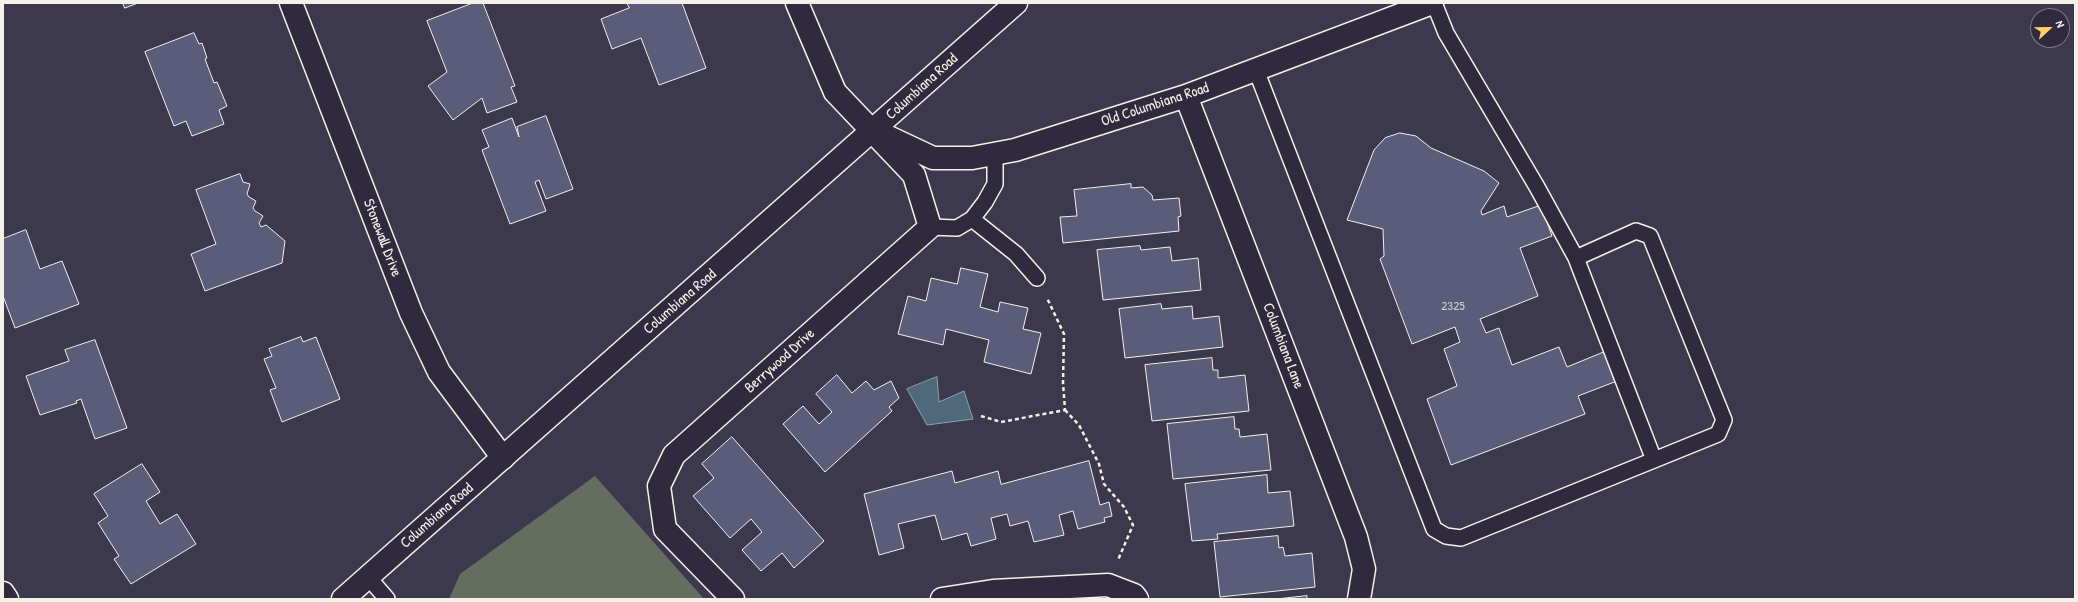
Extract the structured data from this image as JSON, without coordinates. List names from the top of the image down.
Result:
{
  "streets": {
    "street": [
      "Columbiana Road",
      "Old Columbiana Road",
      "Stonewall Drive",
      "Columbiana Lane",
      "Berrywood Drive"
    ]
  },
  "crossings": [
    ["Columbiana Road", "Old Columbiana Road"],
    ["Columbiana Road", "Stonewall Drive"],
    ["Old Columbiana Road", "Columbiana Lane"]
  ],
  "house_numbers": ["2325"],
  "north": "right"
}
